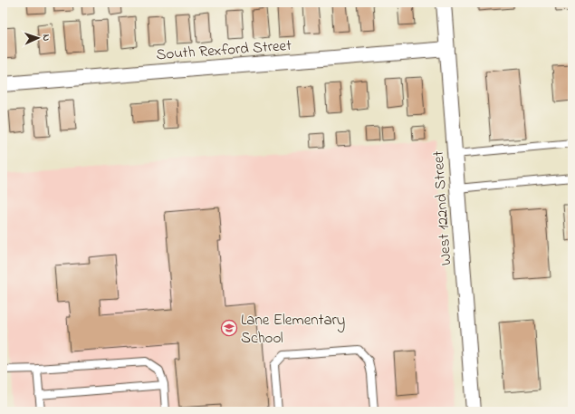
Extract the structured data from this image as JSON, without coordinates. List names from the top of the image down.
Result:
{
  "streets": {
    "street": ["South Rexford Street", "West 122nd Street"]
  },
  "crossings": [
    ["South Rexford Street", "West 122nd Street"]
  ],
  "places": {
    "school or university": ["Lane Elementary School"]
  },
  "north": "right"
}
